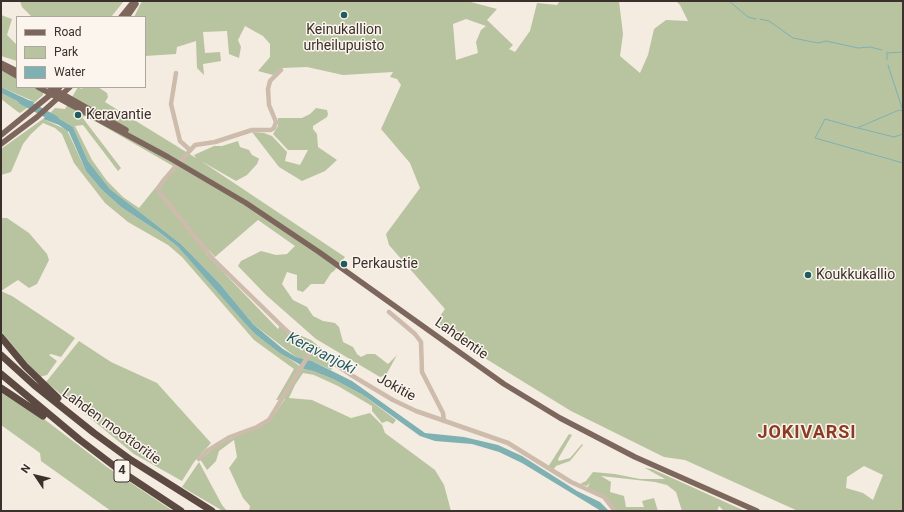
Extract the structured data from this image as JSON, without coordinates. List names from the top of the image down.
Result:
{
  "streets": {
    "highway": ["Lahden moottoritie", "4"],
    "main road": ["Lahdentie"],
    "street": ["Jokitie"]
  },
  "crossings": [
    ["Lahdentie", "Jokitie"]
  ],
  "districts": ["JOKIVARSI"],
  "water": ["Keravanjoki"],
  "places": [
    "Keinukallion urheilupuisto",
    "Keravantie",
    "Perkaustie",
    "Koukkukallio"
  ],
  "legend": ["Road", "Park", "Water"],
  "north": "top left"
}
